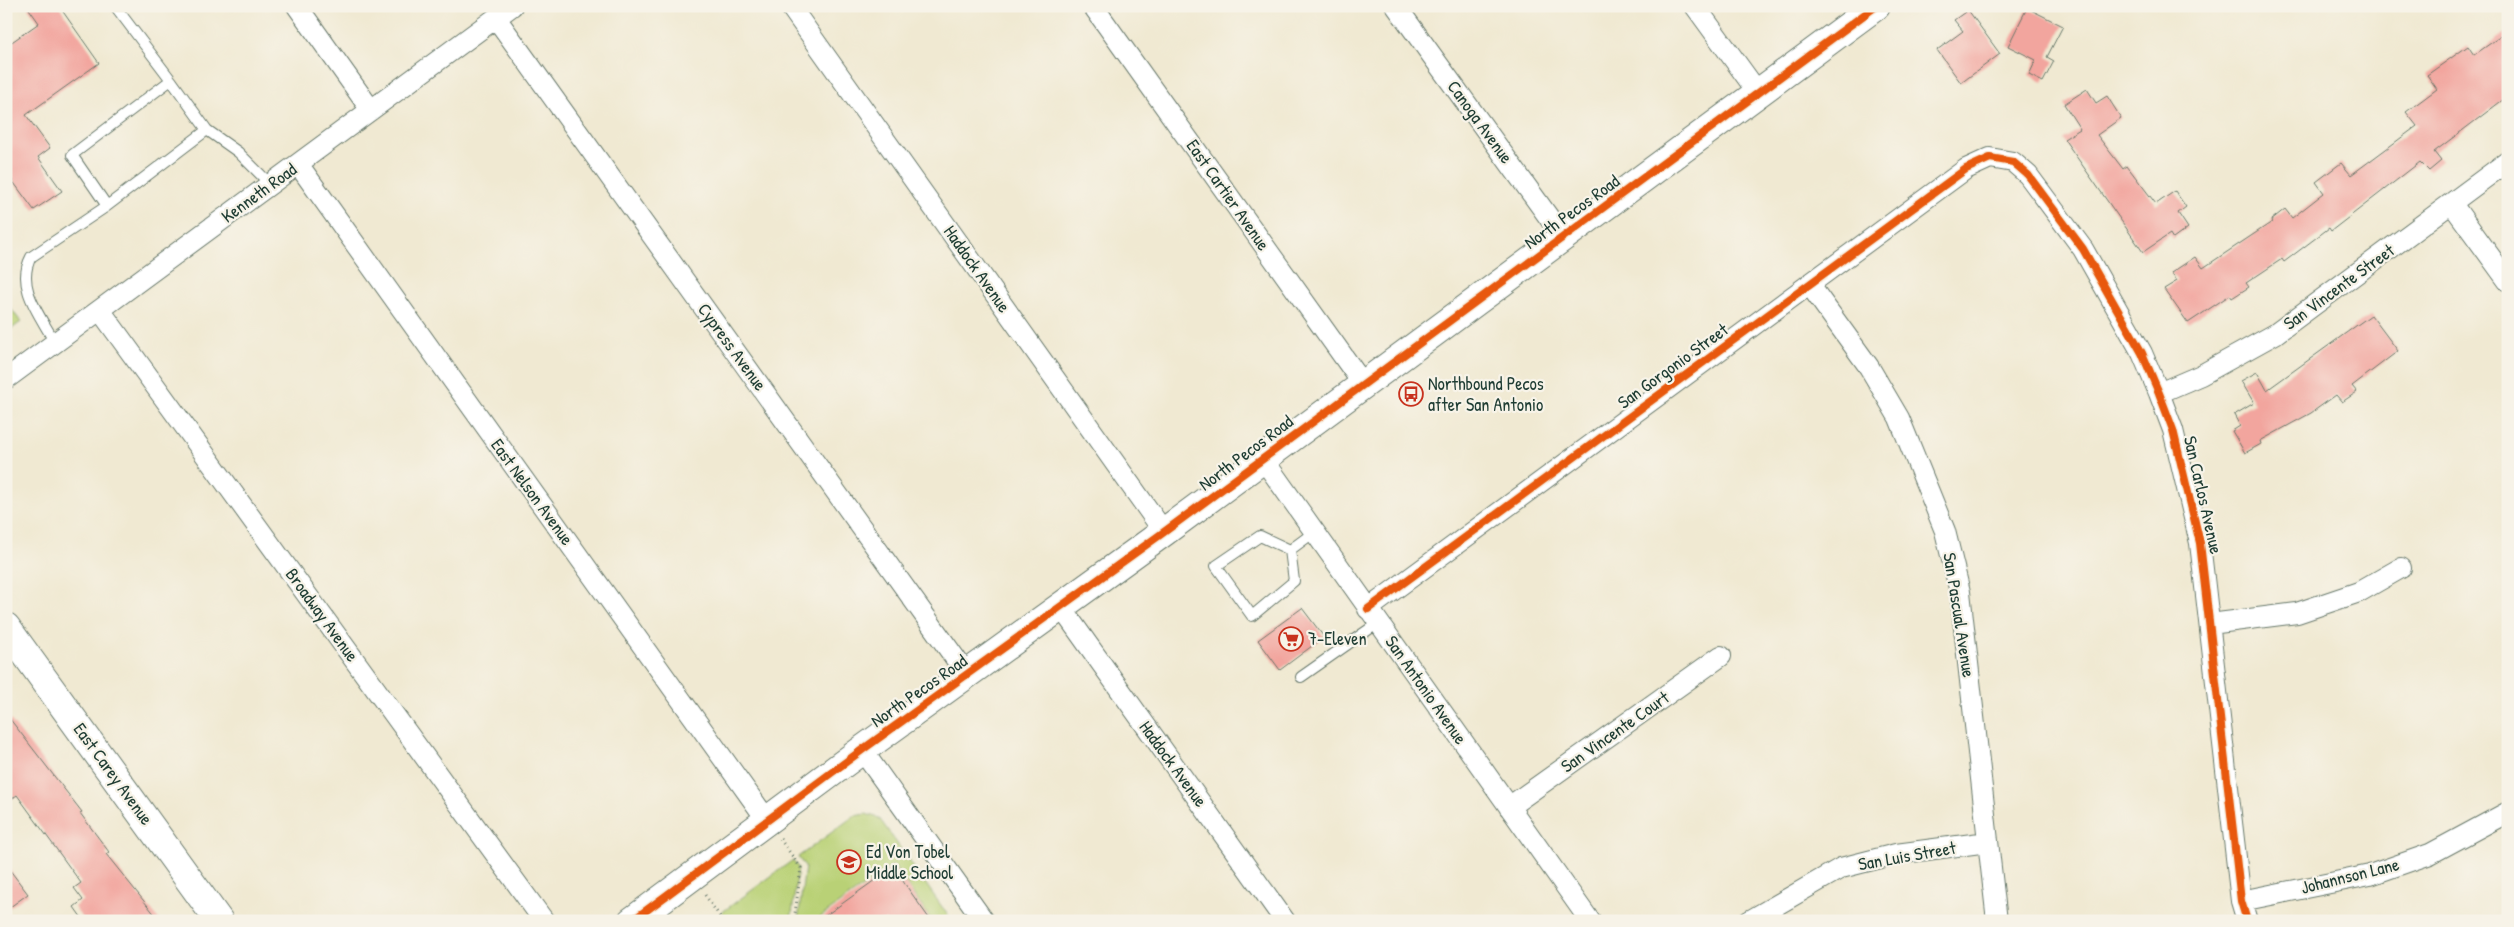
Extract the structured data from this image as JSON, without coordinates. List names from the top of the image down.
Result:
{
  "streets": {
    "main road": ["North Pecos Road", "East Carey Avenue"],
    "street": [
      "Canoga Avenue",
      "Kenneth Road",
      "East Cartier Avenue",
      "Haddock Avenue",
      "San Vincente Street",
      "Cypress Avenue",
      "San Gorgonio Street",
      "East Nelson Avenue",
      "San Carlos Avenue",
      "Broadway Avenue",
      "San Pascual Avenue",
      "San Antonio Avenue",
      "San Vincente Court",
      "San Luis Street",
      "Johannson Lane"
    ]
  },
  "crossings": [
    ["Canoga Avenue", "North Pecos Road"],
    ["Kenneth Road", "Cypress Avenue"],
    ["Kenneth Road", "East Nelson Avenue"],
    ["Kenneth Road", "Broadway Avenue"],
    ["East Cartier Avenue", "North Pecos Road"],
    ["North Pecos Road", "Haddock Avenue"],
    ["North Pecos Road", "Cypress Avenue"],
    ["North Pecos Road", "East Nelson Avenue"],
    ["North Pecos Road", "San Antonio Avenue"],
    ["San Vincente Street", "San Carlos Avenue"],
    ["San Gorgonio Street", "San Carlos Avenue"],
    ["San Gorgonio Street", "San Pascual Avenue"],
    ["San Gorgonio Street", "San Antonio Avenue"],
    ["San Carlos Avenue", "Johannson Lane"],
    ["San Pascual Avenue", "San Luis Street"],
    ["San Antonio Avenue", "San Vincente Court"]
  ],
  "places": {
    "bus stop": ["Northbound Pecos after San Antonio"],
    "supermarket": ["7-Eleven"],
    "school or university": ["Ed Von Tobel Middle School"]
  }
}
